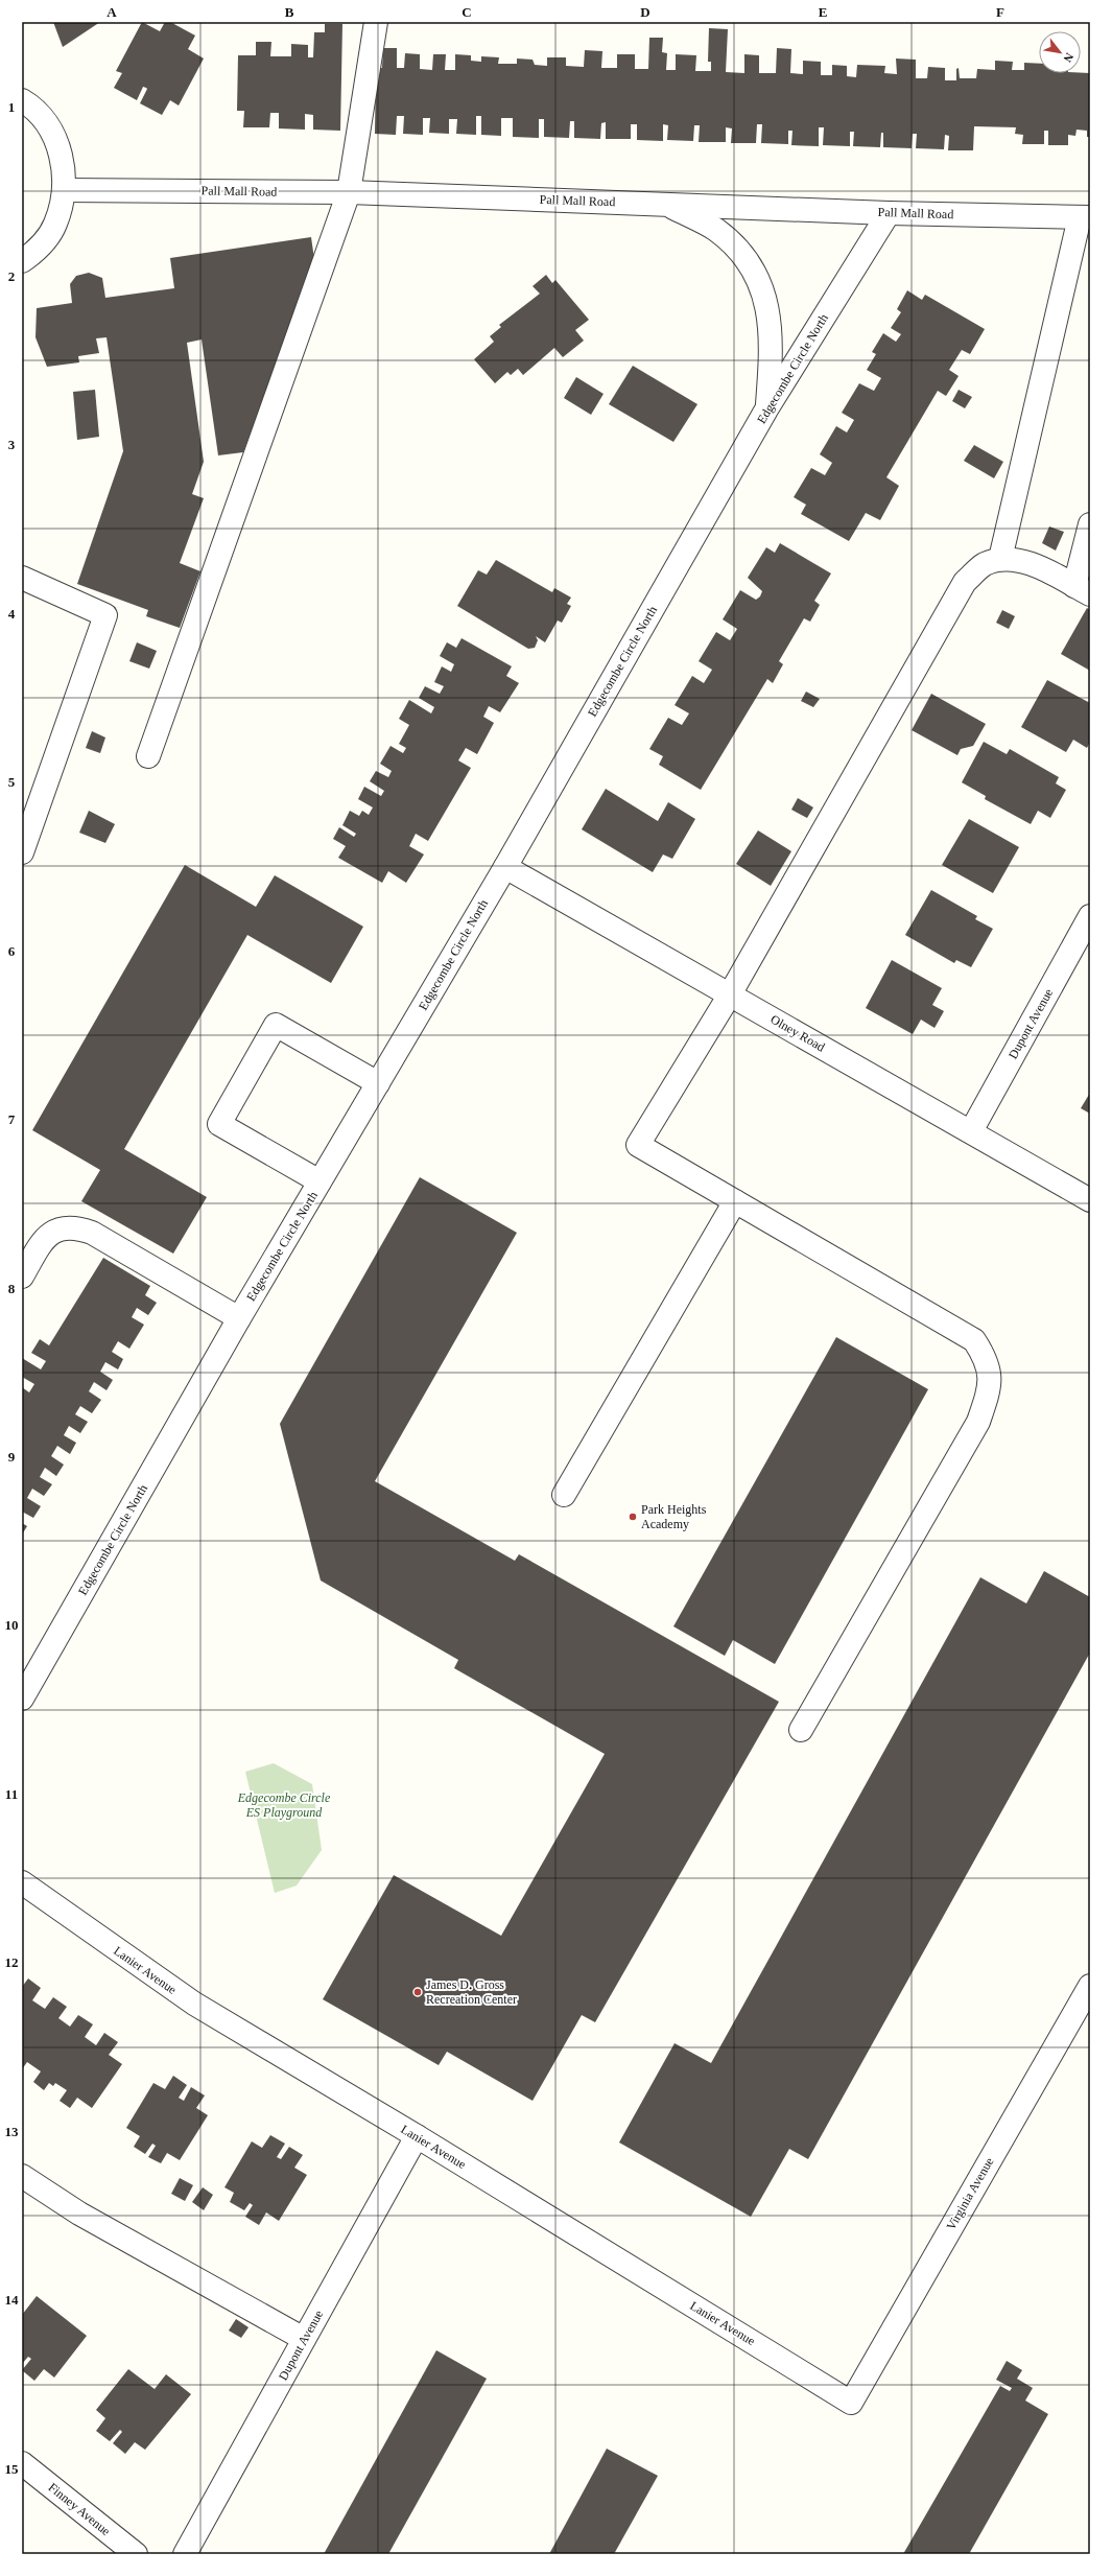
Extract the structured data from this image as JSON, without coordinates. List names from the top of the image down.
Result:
{
  "streets": {
    "street": [
      "Pall Mall Road",
      "Edgecombe Circle North",
      "Dupont Avenue",
      "Olney Road",
      "Lanier Avenue",
      "Virginia Avenue",
      "Finney Avenue"
    ]
  },
  "crossings": [
    ["Pall Mall Road", "Edgecombe Circle North"],
    ["Edgecombe Circle North", "Olney Road"],
    ["Dupont Avenue", "Olney Road"],
    ["Dupont Avenue", "Lanier Avenue"],
    ["Lanier Avenue", "Virginia Avenue"]
  ],
  "parks": ["Edgecombe Circle ES Playground"],
  "places": ["Park Heights Academy", "James D. Gross Recreation Center"],
  "north": "bottom right",
  "grid": {
    "columns": [
      "A",
      "B",
      "C",
      "D",
      "E",
      "F"
    ],
    "rows": [
      "1",
      "2",
      "3",
      "4",
      "5",
      "6",
      "7",
      "8",
      "9",
      "10",
      "11",
      "12",
      "13",
      "14",
      "15"
    ]
  }
}
